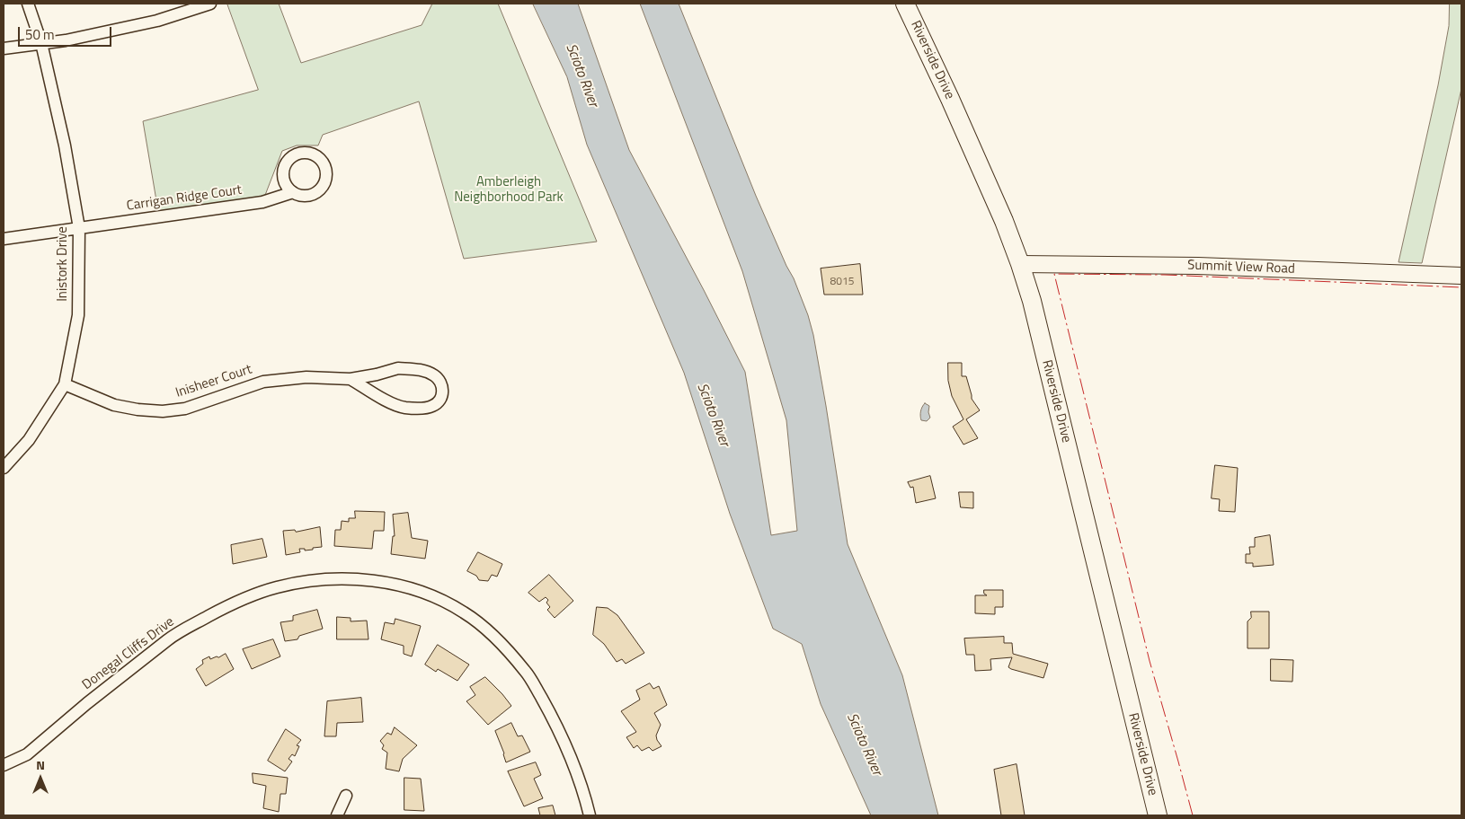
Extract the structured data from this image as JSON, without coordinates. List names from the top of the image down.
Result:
{
  "streets": {
    "main road": ["Riverside Drive"],
    "street": [
      "Carrigan Ridge Court",
      "Inistork Drive",
      "Summit View Road",
      "Inisheer Court",
      "Donegal Cliffs Drive"
    ]
  },
  "crossings": [
    ["Riverside Drive", "Summit View Road"],
    ["Carrigan Ridge Court", "Inistork Drive"],
    ["Inistork Drive", "Inisheer Court"]
  ],
  "water": ["Scioto River"],
  "parks": ["Amberleigh Neighborhood Park"],
  "house_numbers": ["8015"],
  "scale_bar": "50 m",
  "north": "top"
}
